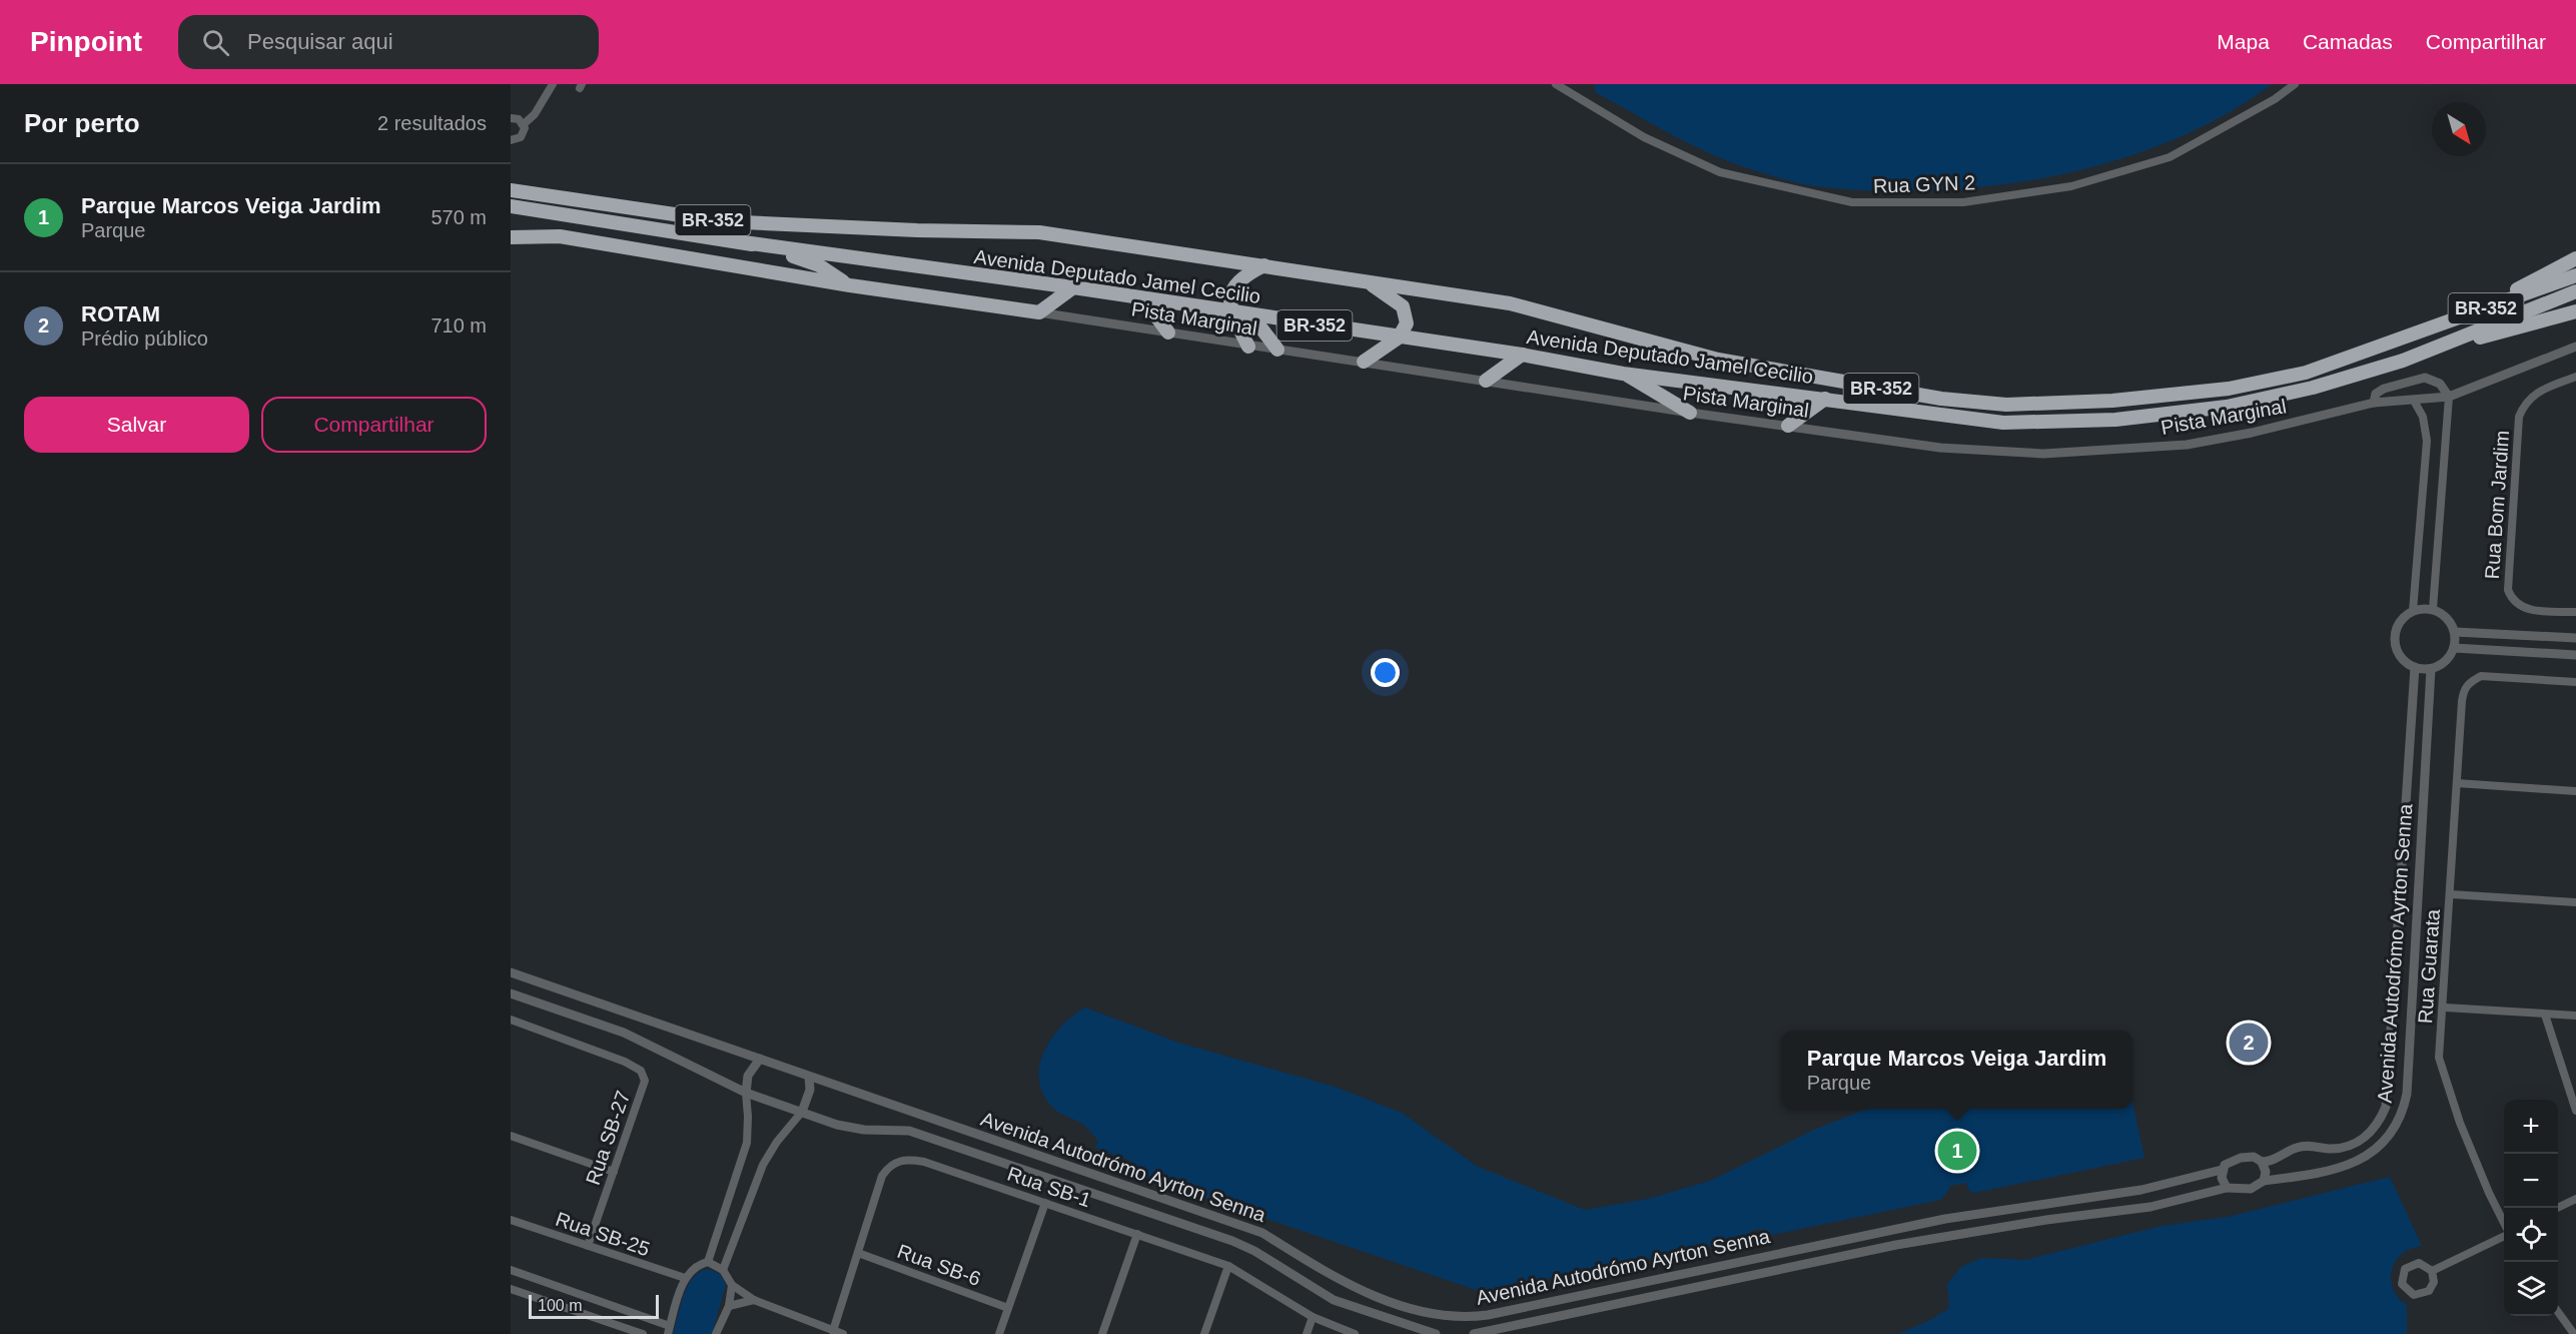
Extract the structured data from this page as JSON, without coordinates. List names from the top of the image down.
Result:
{
  "streets": {
    "highway": ["BR-352", "Avenida Deputado Jamel Cecilio"],
    "street": [
      "Rua GYN 2",
      "Pista Marginal",
      "Rua Bom Jardim",
      "Avenida Autodrómo Ayrton Senna",
      "Rua Guarata",
      "Rua SB-27",
      "Rua SB-1",
      "Rua SB-25",
      "Rua SB-6"
    ]
  },
  "crossings": [
    ["BR-352", "Avenida Deputado Jamel Cecilio"],
    ["Rua SB-27", "Rua SB-25"],
    ["Rua SB-1", "Rua SB-6"]
  ],
  "scale_bar": "100 m",
  "north": "bottom right",
  "page": {
    "header": "Pinpoint",
    "search": "Pesquisar aqui",
    "nav": ["Mapa", "Camadas", "Compartilhar"],
    "heading": ["Por perto", "2 resultados"],
    "list": [
      {
        "mark": "1",
        "name": "Parque Marcos Veiga Jardim",
        "note": "Parque",
        "value": "570 m"
      },
      {
        "mark": "2",
        "name": "ROTAM",
        "note": "Prédio público",
        "value": "710 m"
      }
    ],
    "buttons": ["Salvar", "Compartilhar"],
    "pins": ["2", "1"],
    "popup": ["Parque Marcos Veiga Jardim", "Parque"],
    "map_buttons": ["+", "−"],
    "scale": "100 m"
  }
}
